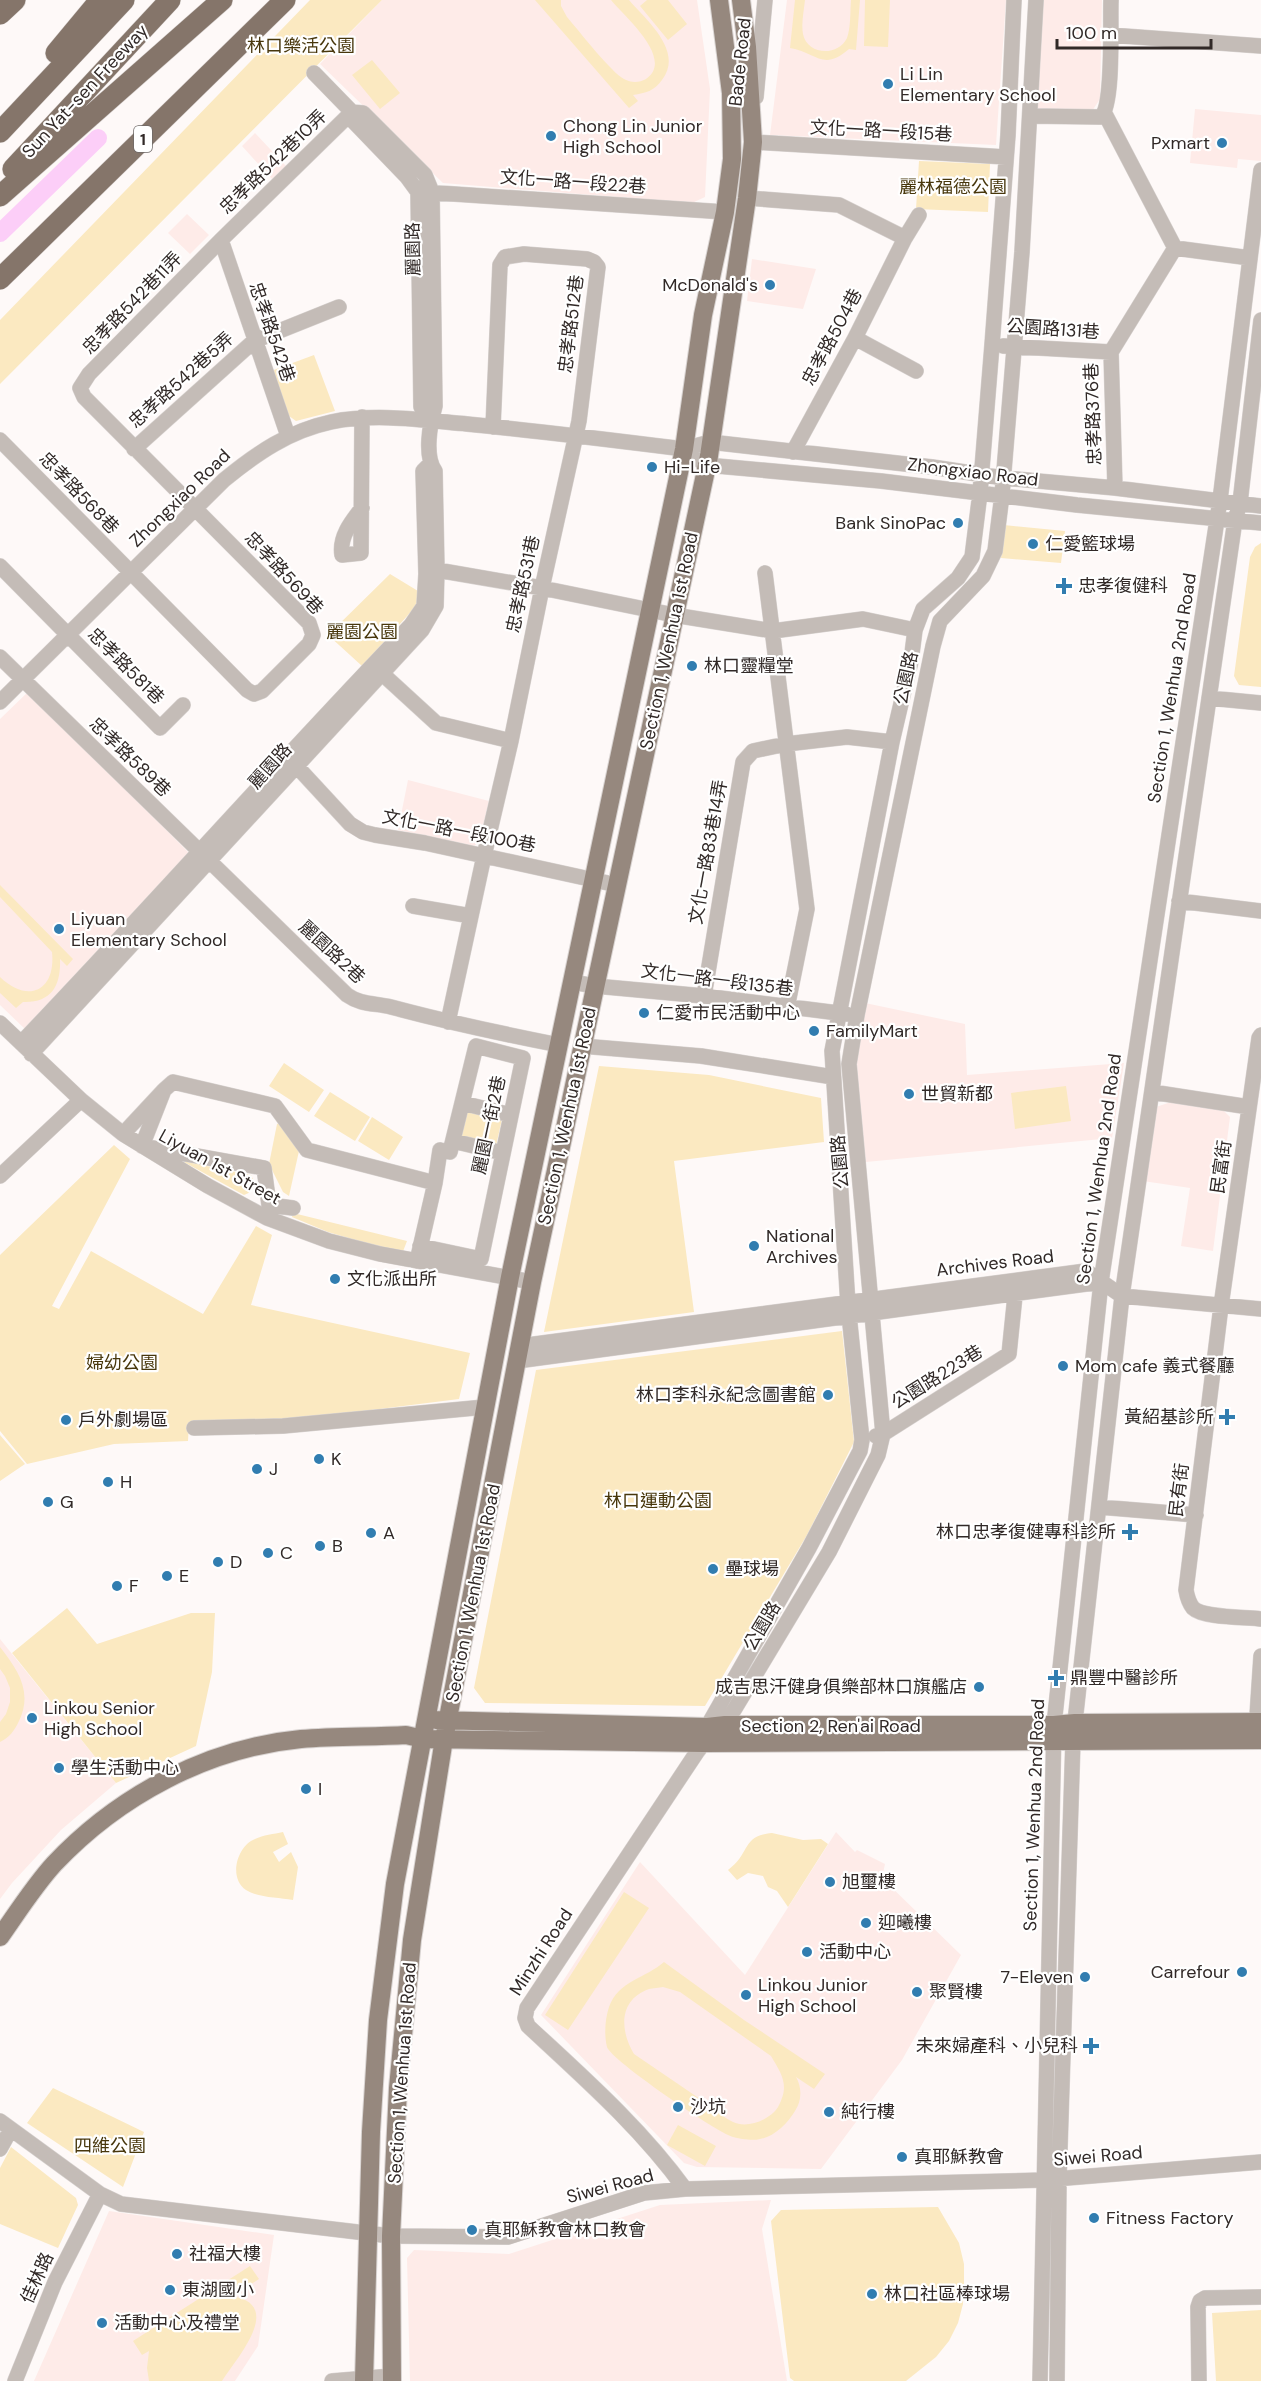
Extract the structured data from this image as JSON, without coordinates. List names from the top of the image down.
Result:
{
  "streets": {
    "highway": ["Sun Yat-sen Freeway", "1"],
    "main road": ["Section 1, Wenhua 1st Road", "Section 2, Ren'ai Road"],
    "street": [
      "Bade Road",
      "文化一路一段15巷",
      "忠孝路542巷10弄",
      "文化一路一段22巷",
      "麗園路",
      "忠孝路542巷11弄",
      "忠孝路512巷",
      "公園路131巷",
      "忠孝路542巷",
      "忠孝路504巷",
      "忠孝路542巷5弄",
      "忠孝路376巷",
      "Zhongxiao Road",
      "忠孝路568巷",
      "忠孝路569巷",
      "忠孝路531巷",
      "忠孝路581巷",
      "公園路",
      "Section 1, Wenhua 2nd Road",
      "忠孝路589巷",
      "文化一路一段100巷",
      "文化一路83巷14弄",
      "麗園路2巷",
      "文化一路一段135巷",
      "麗園一街2巷",
      "Liyuan 1st Street",
      "民富街",
      "Archives Road",
      "公園路223巷",
      "民有街",
      "Minzhi Road",
      "Siwei Road",
      "佳林路"
    ]
  },
  "crossings": [
    ["Bade Road", "文化一路一段15巷"],
    ["Bade Road", "Section 1, Wenhua 1st Road"],
    ["文化一路一段15巷", "Section 1, Wenhua 1st Road"],
    ["文化一路一段15巷", "公園路"],
    ["忠孝路542巷10弄", "忠孝路542巷11弄"],
    ["忠孝路542巷10弄", "忠孝路542巷"],
    ["文化一路一段22巷", "麗園路"],
    ["文化一路一段22巷", "Section 1, Wenhua 1st Road"],
    ["麗園路", "Zhongxiao Road"],
    ["麗園路", "忠孝路589巷"],
    ["麗園路", "文化一路一段100巷"],
    ["麗園路", "麗園路2巷"],
    ["麗園路", "Liyuan 1st Street"],
    ["忠孝路542巷11弄", "忠孝路542巷"],
    ["忠孝路542巷11弄", "忠孝路569巷"],
    ["忠孝路512巷", "Zhongxiao Road"],
    ["忠孝路512巷", "忠孝路531巷"],
    ["公園路131巷", "忠孝路376巷"],
    ["公園路131巷", "公園路"],
    ["忠孝路542巷", "忠孝路542巷5弄"],
    ["忠孝路542巷", "Zhongxiao Road"],
    ["忠孝路504巷", "Zhongxiao Road"],
    ["忠孝路542巷5弄", "忠孝路569巷"],
    ["忠孝路376巷", "Zhongxiao Road"],
    ["Zhongxiao Road", "忠孝路568巷"],
    ["Zhongxiao Road", "忠孝路569巷"],
    ["Zhongxiao Road", "忠孝路531巷"],
    ["Zhongxiao Road", "Section 1, Wenhua 1st Road"],
    ["Zhongxiao Road", "忠孝路581巷"],
    ["Zhongxiao Road", "公園路"],
    ["Zhongxiao Road", "Section 1, Wenhua 2nd Road"],
    ["Zhongxiao Road", "忠孝路589巷"],
    ["忠孝路568巷", "忠孝路569巷"],
    ["忠孝路531巷", "文化一路一段100巷"],
    ["忠孝路531巷", "麗園路2巷"],
    ["Section 1, Wenhua 1st Road", "文化一路一段100巷"],
    ["Section 1, Wenhua 1st Road", "麗園路2巷"],
    ["Section 1, Wenhua 1st Road", "文化一路一段135巷"],
    ["Section 1, Wenhua 1st Road", "Liyuan 1st Street"],
    ["Section 1, Wenhua 1st Road", "Archives Road"],
    ["Section 1, Wenhua 1st Road", "Section 2, Ren'ai Road"],
    ["Section 1, Wenhua 1st Road", "Siwei Road"],
    ["公園路", "文化一路83巷14弄"],
    ["公園路", "文化一路一段135巷"],
    ["公園路", "Archives Road"],
    ["公園路", "公園路223巷"],
    ["公園路", "Section 2, Ren'ai Road"],
    ["公園路", "Minzhi Road"],
    ["Section 1, Wenhua 2nd Road", "Archives Road"],
    ["Section 1, Wenhua 2nd Road", "Section 2, Ren'ai Road"],
    ["Section 1, Wenhua 2nd Road", "Siwei Road"],
    ["忠孝路589巷", "麗園路2巷"],
    ["文化一路83巷14弄", "文化一路一段135巷"],
    ["麗園一街2巷", "Liyuan 1st Street"],
    ["民富街", "民有街"],
    ["Archives Road", "公園路223巷"],
    ["Section 2, Ren'ai Road", "Minzhi Road"],
    ["Minzhi Road", "Siwei Road"],
    ["Siwei Road", "佳林路"]
  ],
  "parks": [
    "林口樂活公園",
    "麗林福德公園",
    "麗園公園",
    "婦幼公園",
    "林口運動公園",
    "四維公園"
  ],
  "places": {
    "other": [
      "Li Lin Elementary School",
      "Chong Lin Junior High School",
      "Pxmart",
      "McDonald's",
      "Hi-Life",
      "Bank SinoPac",
      "仁愛籃球場",
      "林口靈糧堂",
      "Liyuan Elementary School",
      "仁愛市民活動中心",
      "FamilyMart",
      "世貿新都",
      "National Archives",
      "文化派出所",
      "Mom cafe 義式餐廳",
      "林口李科永紀念圖書館",
      "戶外劇場區",
      "K",
      "J",
      "H",
      "G",
      "A",
      "B",
      "C",
      "D",
      "壘球場",
      "E",
      "F",
      "成吉思汗健身俱樂部林口旗艦店",
      "Linkou Senior High School",
      "學生活動中心",
      "I",
      "旭璽樓",
      "迎曦樓",
      "活動中心",
      "Carrefour",
      "7-Eleven",
      "聚賢樓",
      "Linkou Junior High School",
      "沙坑",
      "純行樓",
      "真耶穌教會",
      "Fitness Factory",
      "真耶穌教會林口教會",
      "社福大樓",
      "東湖國小",
      "林口社區棒球場",
      "活動中心及禮堂"
    ],
    "health": [
      "忠孝復健科",
      "黃紹基診所",
      "林口忠孝復健專科診所",
      "鼎豐中醫診所",
      "未來婦產科、小兒科"
    ]
  },
  "scale_bar": "100 m"
}
